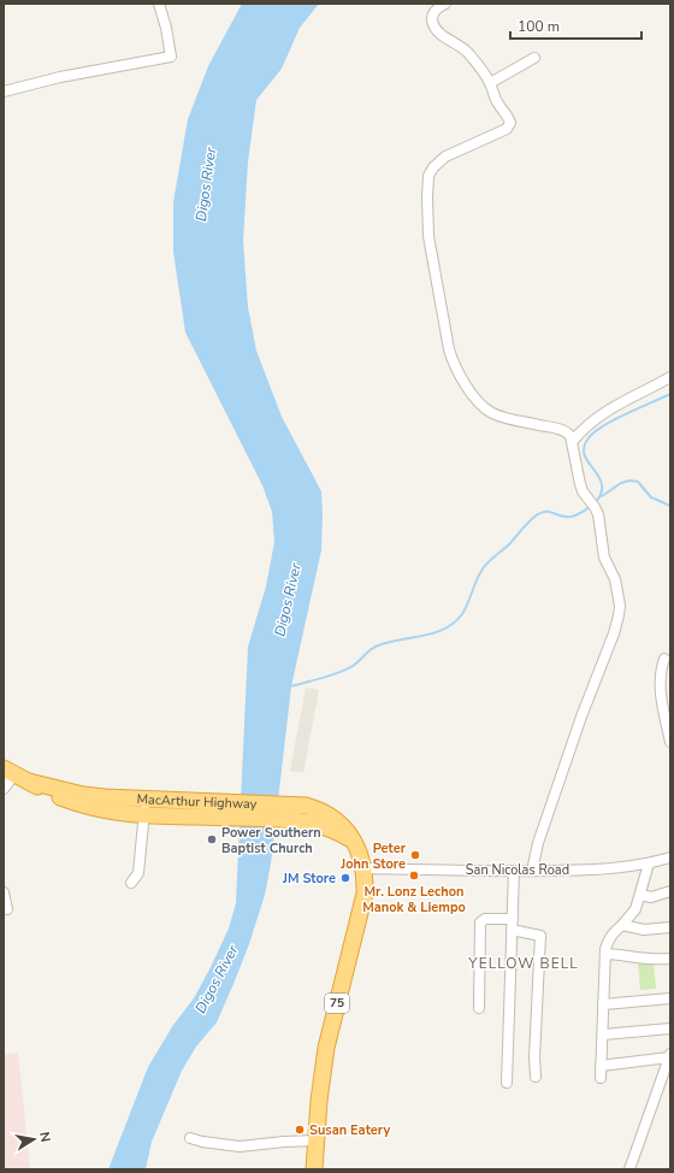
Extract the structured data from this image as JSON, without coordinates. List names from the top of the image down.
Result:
{
  "streets": {
    "highway": ["MacArthur Highway", "75"],
    "street": ["San Nicolas Road"]
  },
  "crossings": [
    ["MacArthur Highway", "San Nicolas Road"]
  ],
  "districts": ["YELLOW BELL"],
  "water": ["Digos River"],
  "places": [
    "Power Southern Baptist Church",
    "Peter John Store",
    "Mr. Lonz Lechon Manok & Liempo",
    "JM Store",
    "Susan Eatery"
  ],
  "scale_bar": "100 m",
  "north": "right"
}
